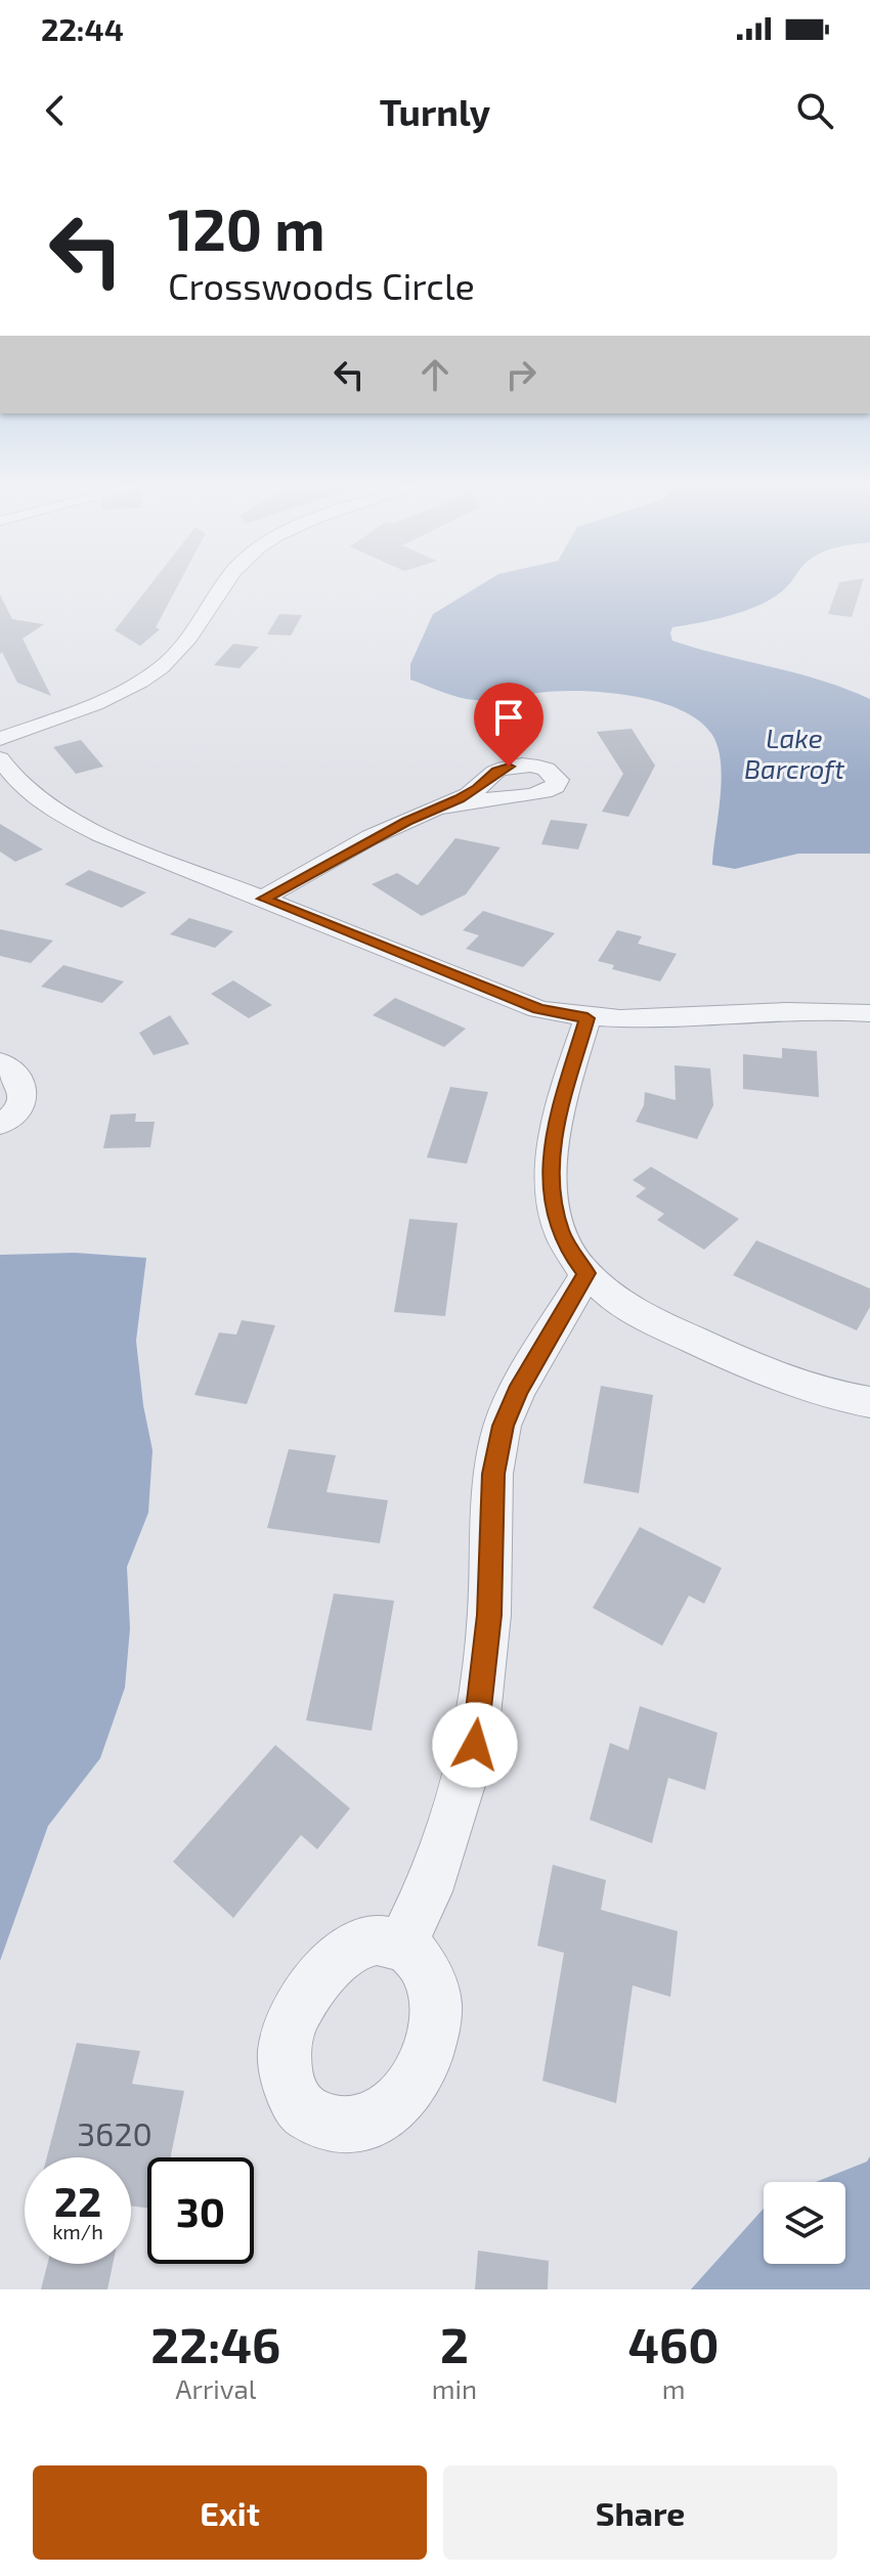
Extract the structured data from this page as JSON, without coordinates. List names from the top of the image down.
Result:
{
  "water": ["Lake Barcroft"],
  "house_numbers": ["3620"],
  "page": {
    "status": "22:44",
    "header": "Turnly",
    "turn": ["120 m", "Crosswoods Circle"],
    "speed": "22 km/h",
    "limit": "30",
    "eta": [
      "22:46",
      "Arrival",
      "2",
      "min",
      "460",
      "m"
    ],
    "buttons": ["Exit", "Share"]
  }
}
